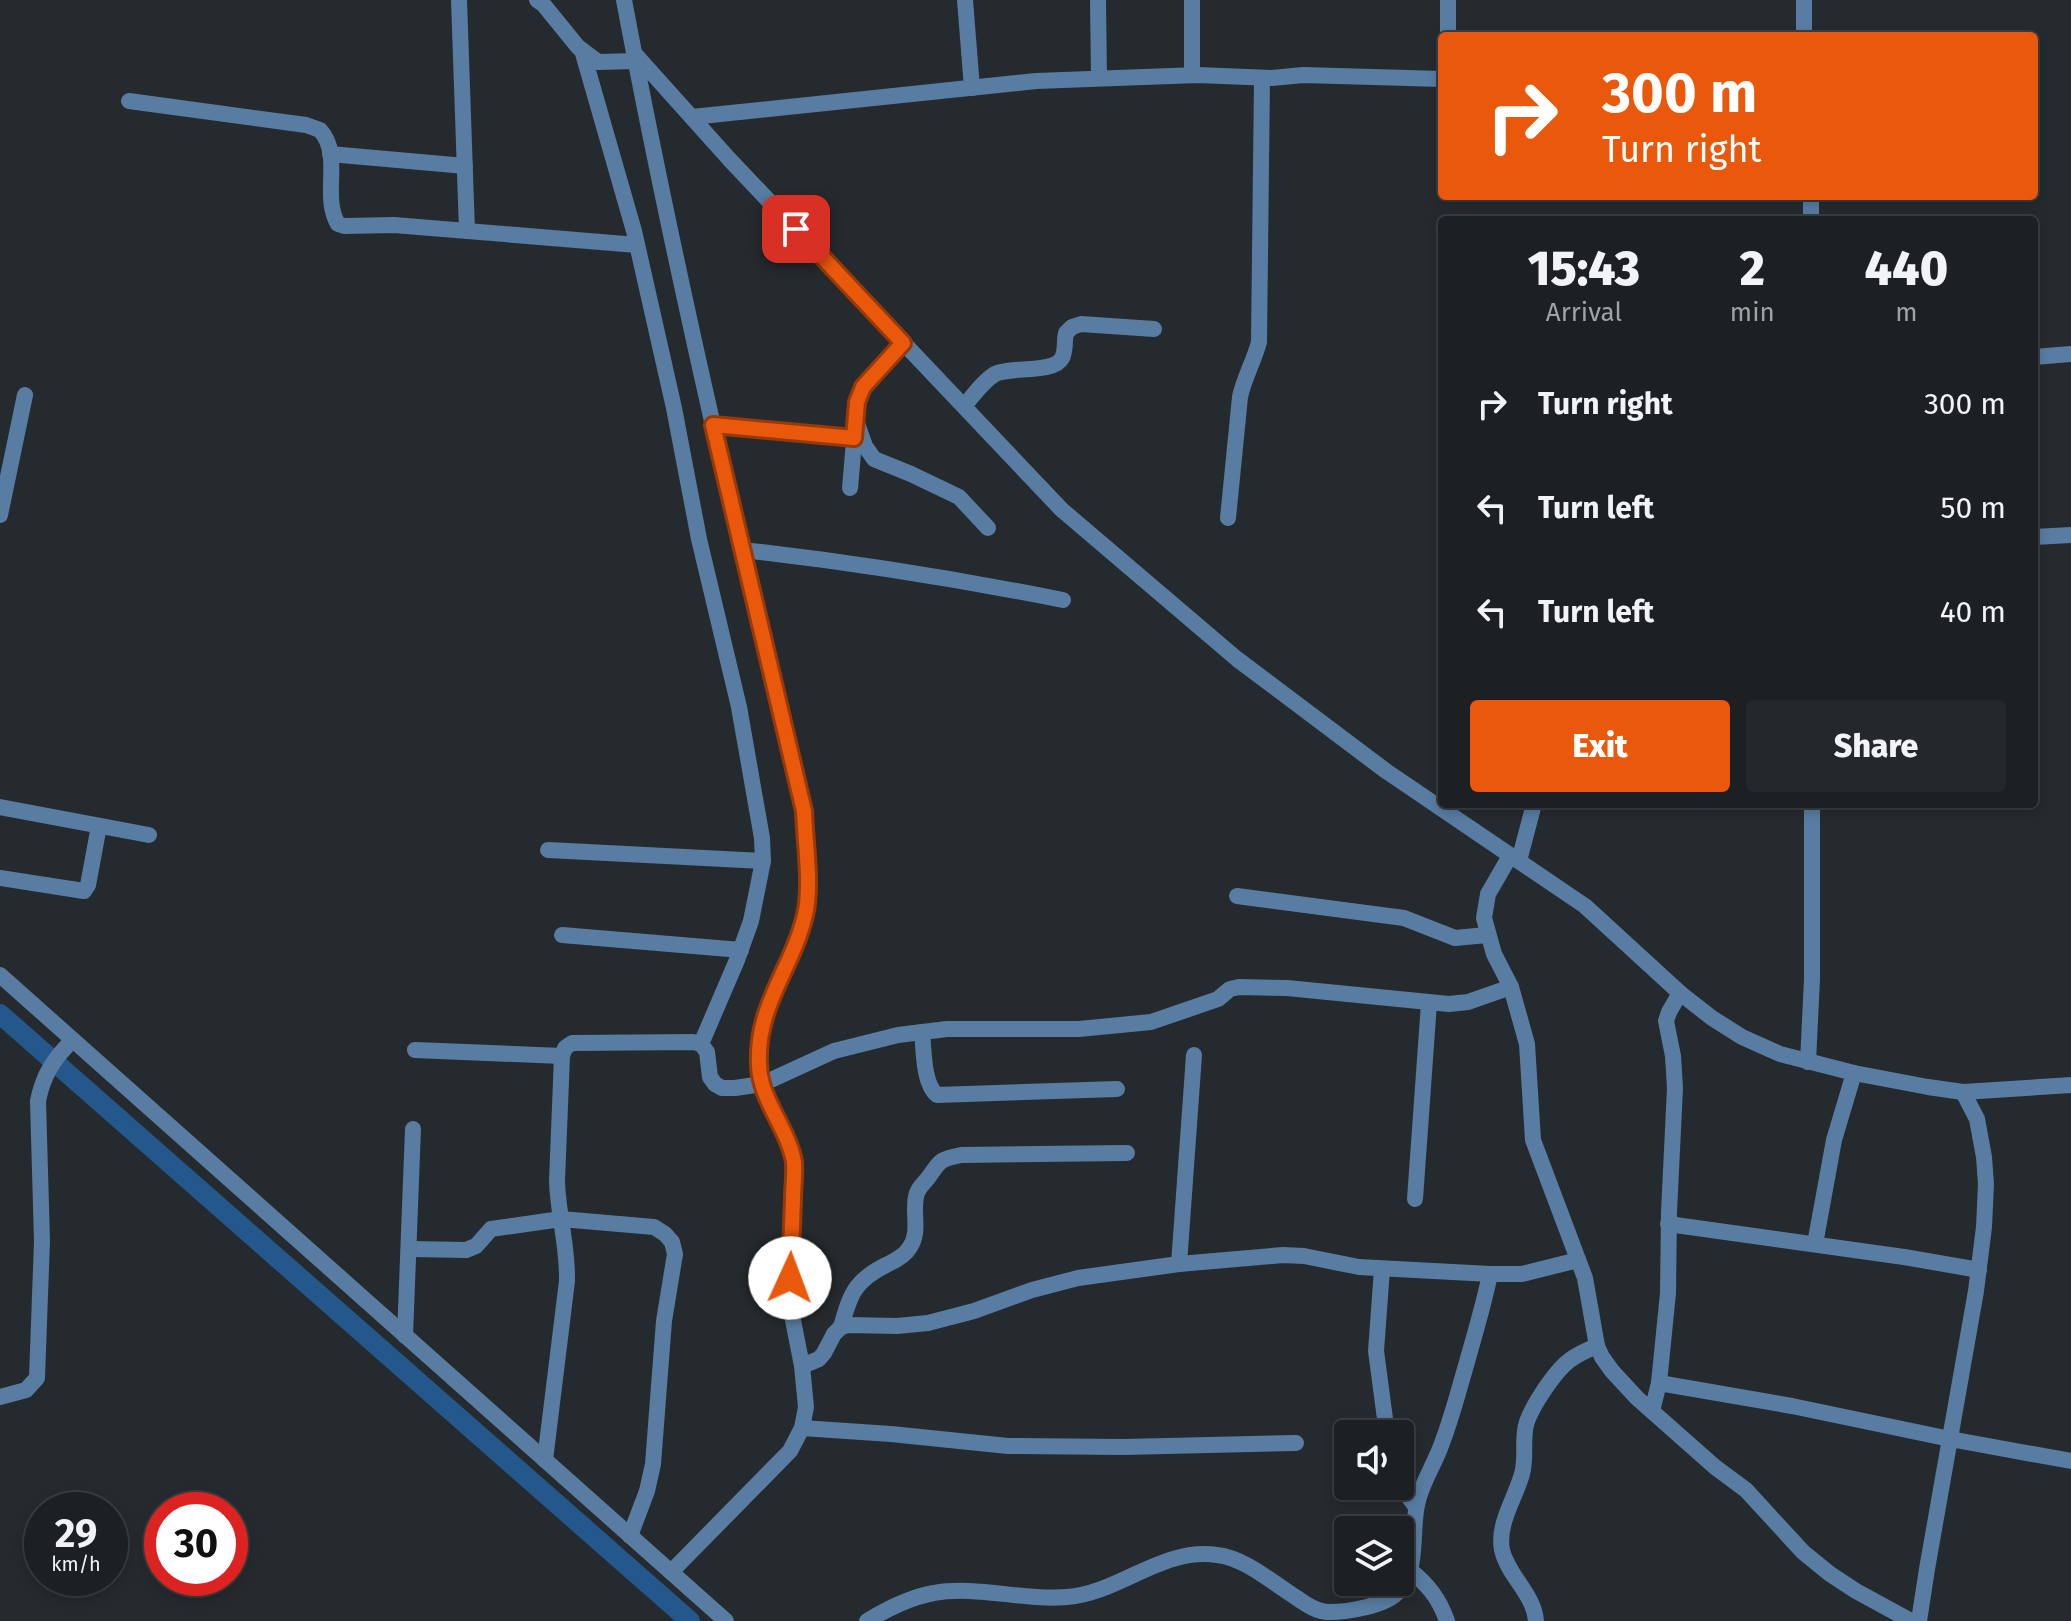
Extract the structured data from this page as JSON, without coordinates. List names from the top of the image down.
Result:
{
  "page": {
    "turn": ["300 m", "Turn right"],
    "eta": [
      "15:43",
      "Arrival",
      "2",
      "min",
      "440",
      "m"
    ],
    "list": [
      {
        "name": "Turn right",
        "value": "300 m"
      },
      {
        "name": "Turn left",
        "value": "50 m"
      },
      {
        "name": "Turn left",
        "value": "40 m"
      }
    ],
    "buttons": ["Exit", "Share"],
    "speed": "29 km/h",
    "limit": "30"
  }
}
